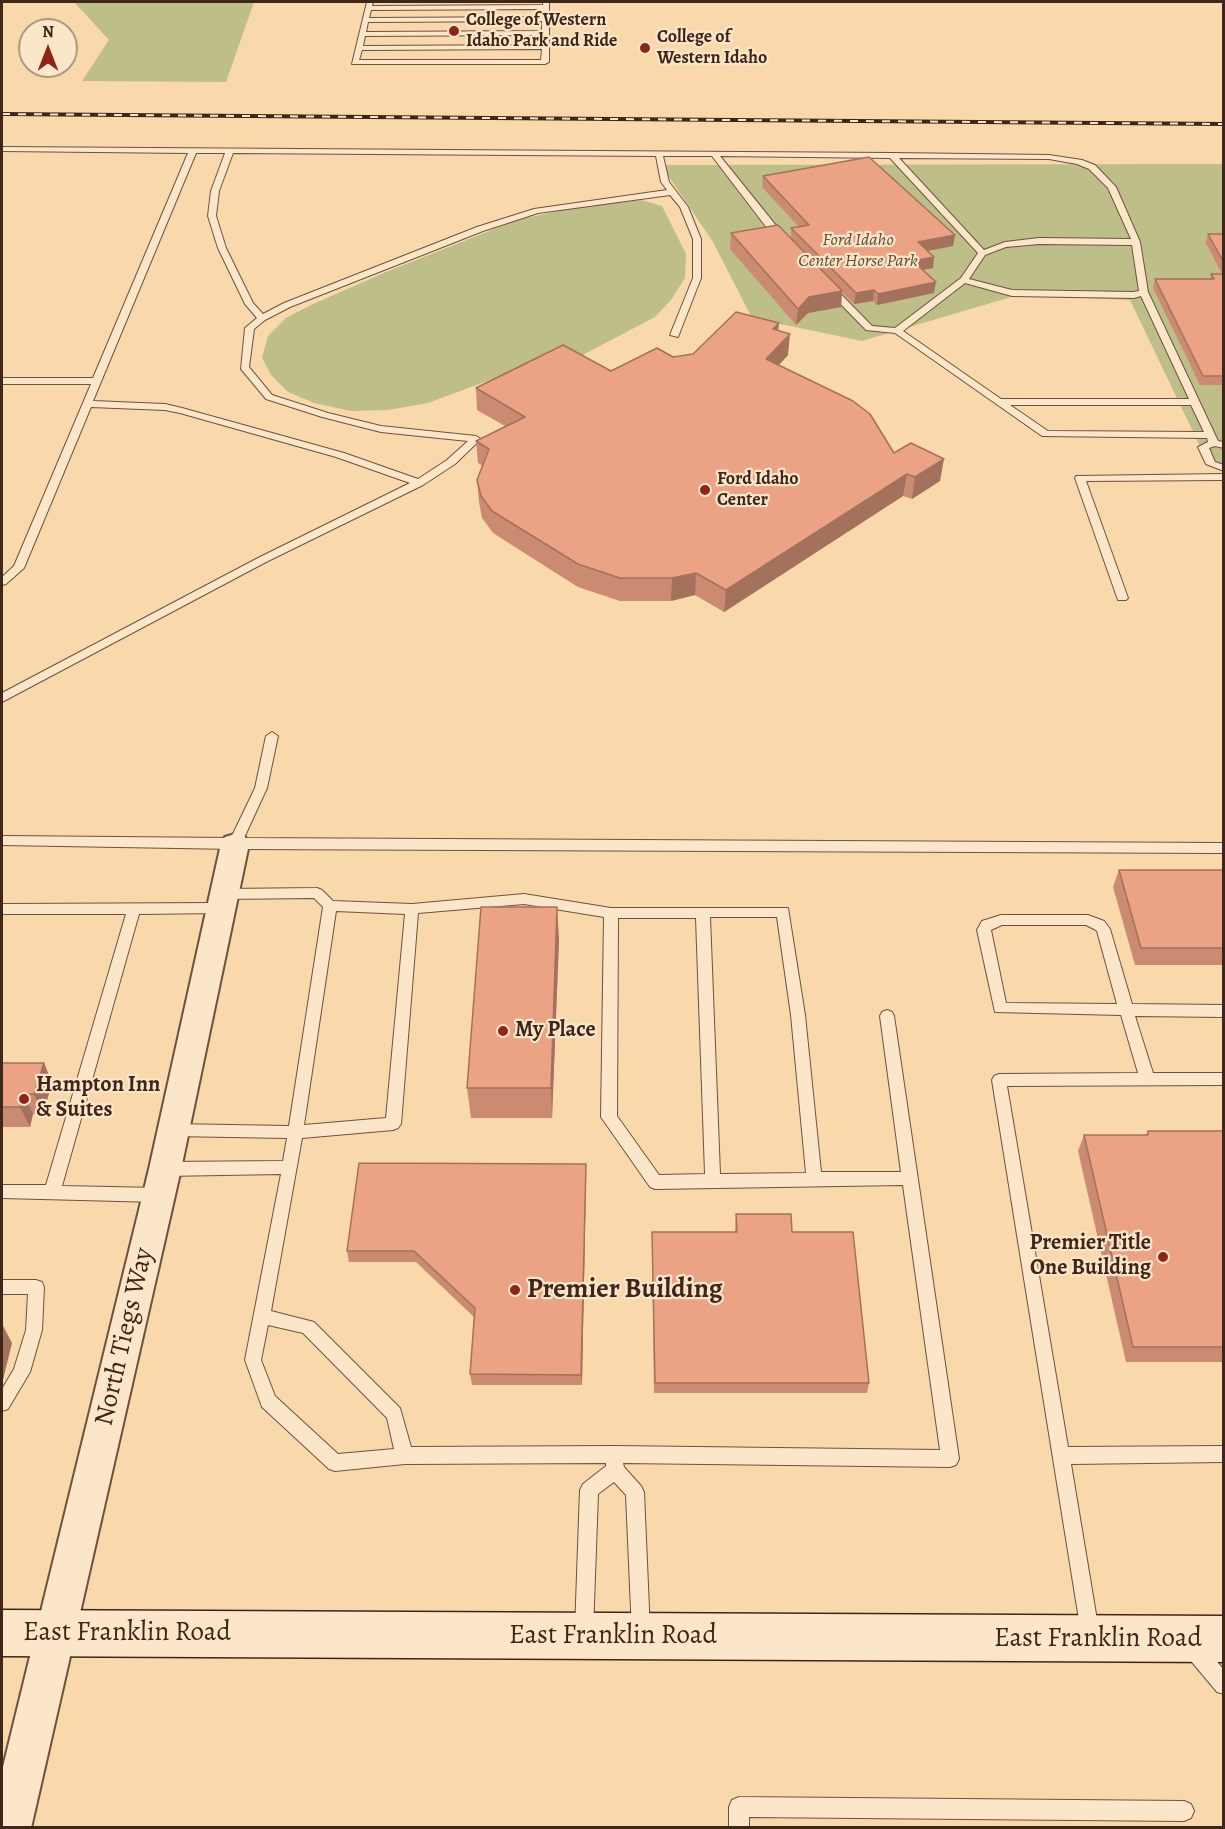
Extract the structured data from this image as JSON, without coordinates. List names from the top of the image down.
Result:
{
  "streets": {
    "main road": ["East Franklin Road"],
    "street": ["North Tiegs Way"]
  },
  "crossings": [
    ["North Tiegs Way", "East Franklin Road"]
  ],
  "parks": ["Ford Idaho Center Horse Park"],
  "places": [
    "College of Western Idaho Park and Ride",
    "College of Western Idaho",
    "Ford Idaho Center",
    "My Place",
    "Hampton Inn & Suites",
    "Premier Title One Building",
    "Premier Building"
  ],
  "north": "top"
}
